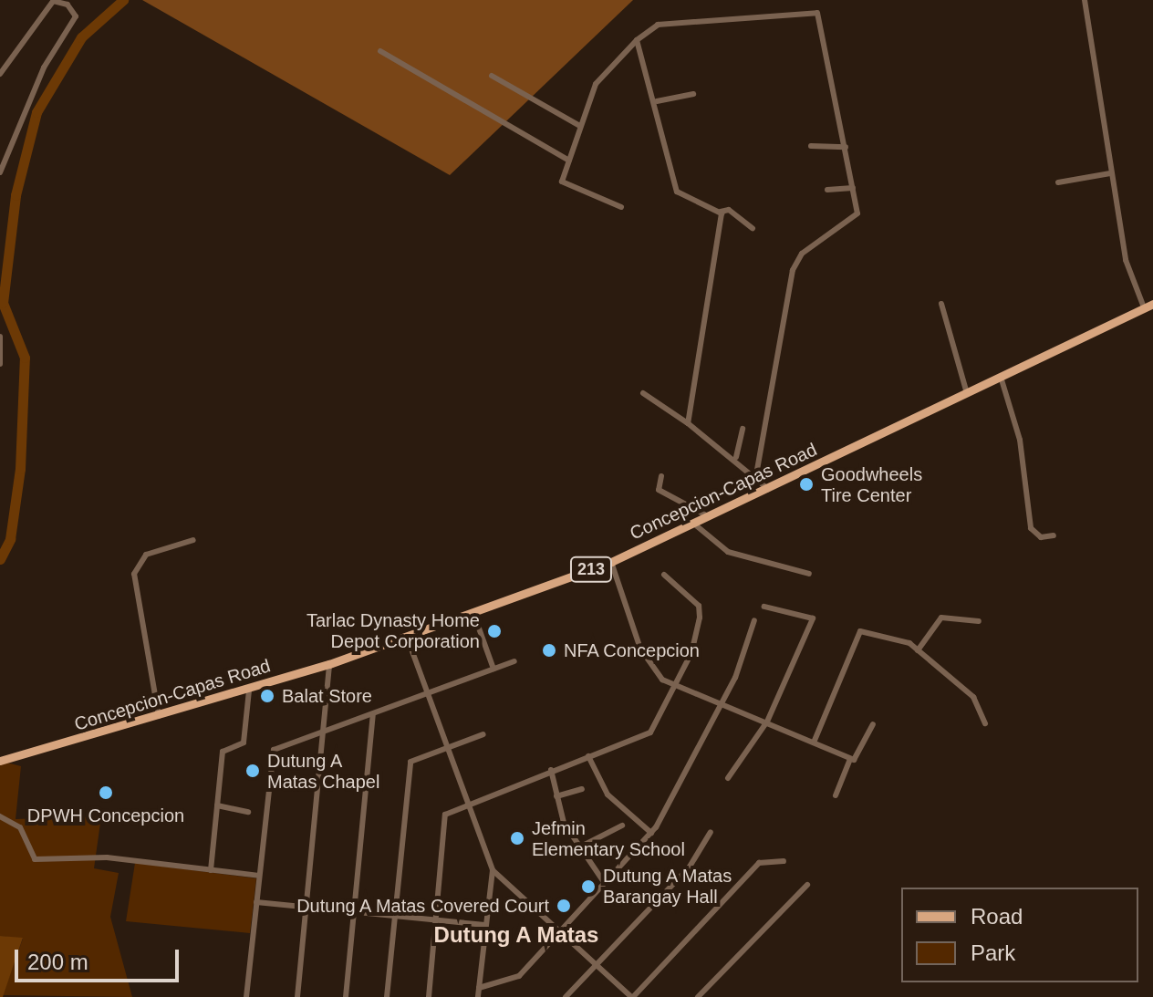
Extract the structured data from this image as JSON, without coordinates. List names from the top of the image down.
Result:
{
  "streets": {
    "main road": ["Concepcion-Capas Road", "213"]
  },
  "districts": ["Dutung A Matas"],
  "places": [
    "Goodwheels Tire Center",
    "Tarlac Dynasty Home Depot Corporation",
    "NFA Concepcion",
    "Balat Store",
    "Dutung A Matas Chapel",
    "DPWH Concepcion",
    "Jefmin Elementary School",
    "Dutung A Matas Barangay Hall",
    "Dutung A Matas Covered Court"
  ],
  "legend": ["Road", "Park"],
  "scale_bar": "200 m"
}
